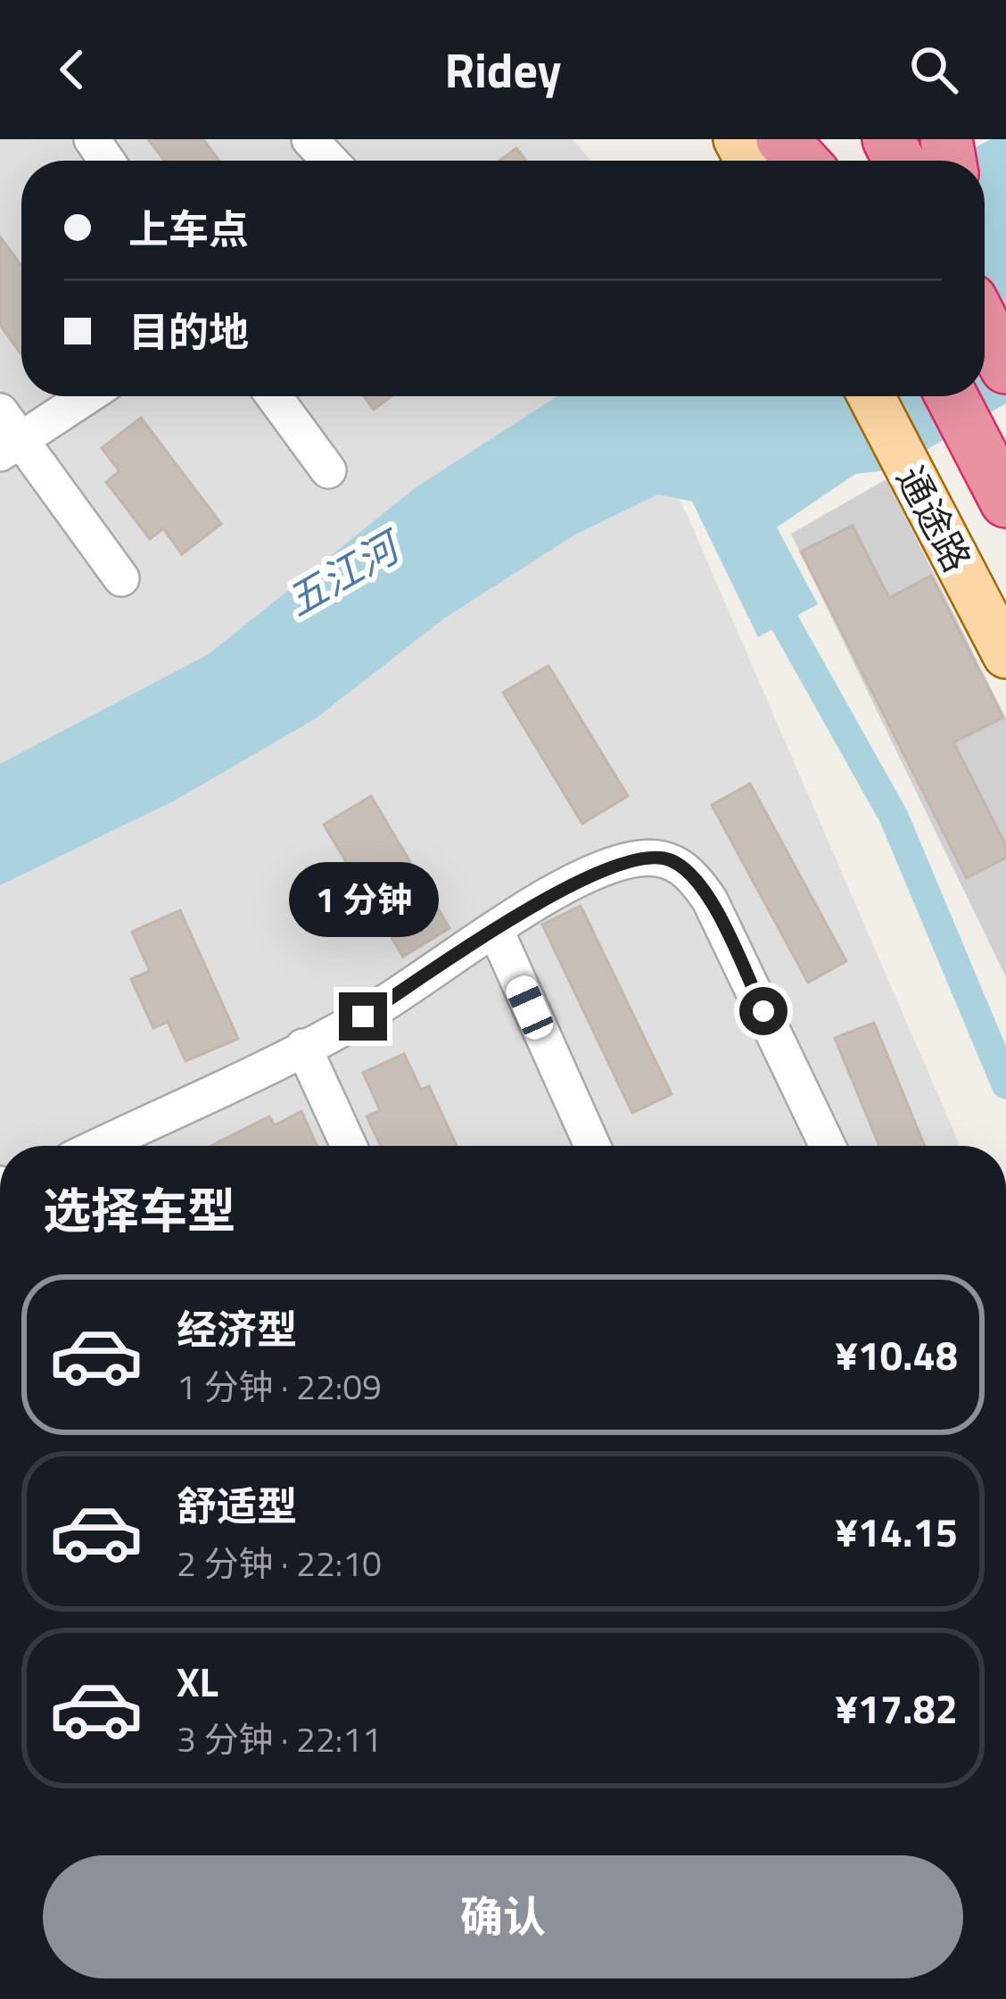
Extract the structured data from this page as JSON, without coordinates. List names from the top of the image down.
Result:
{
  "streets": {
    "main road": ["通途路"]
  },
  "water": ["五江河"],
  "page": {
    "header": "Ridey",
    "banner": ["上车点", "目的地"],
    "bubble": "1 分钟",
    "heading": "选择车型",
    "list": [
      {
        "name": "经济型",
        "note": "1 分钟 · 22:09",
        "value": "¥10.48"
      },
      {
        "name": "舒适型",
        "note": "2 分钟 · 22:10",
        "value": "¥14.15"
      },
      {
        "name": "XL",
        "note": "3 分钟 · 22:11",
        "value": "¥17.82"
      }
    ],
    "buttons": "确认"
  }
}
